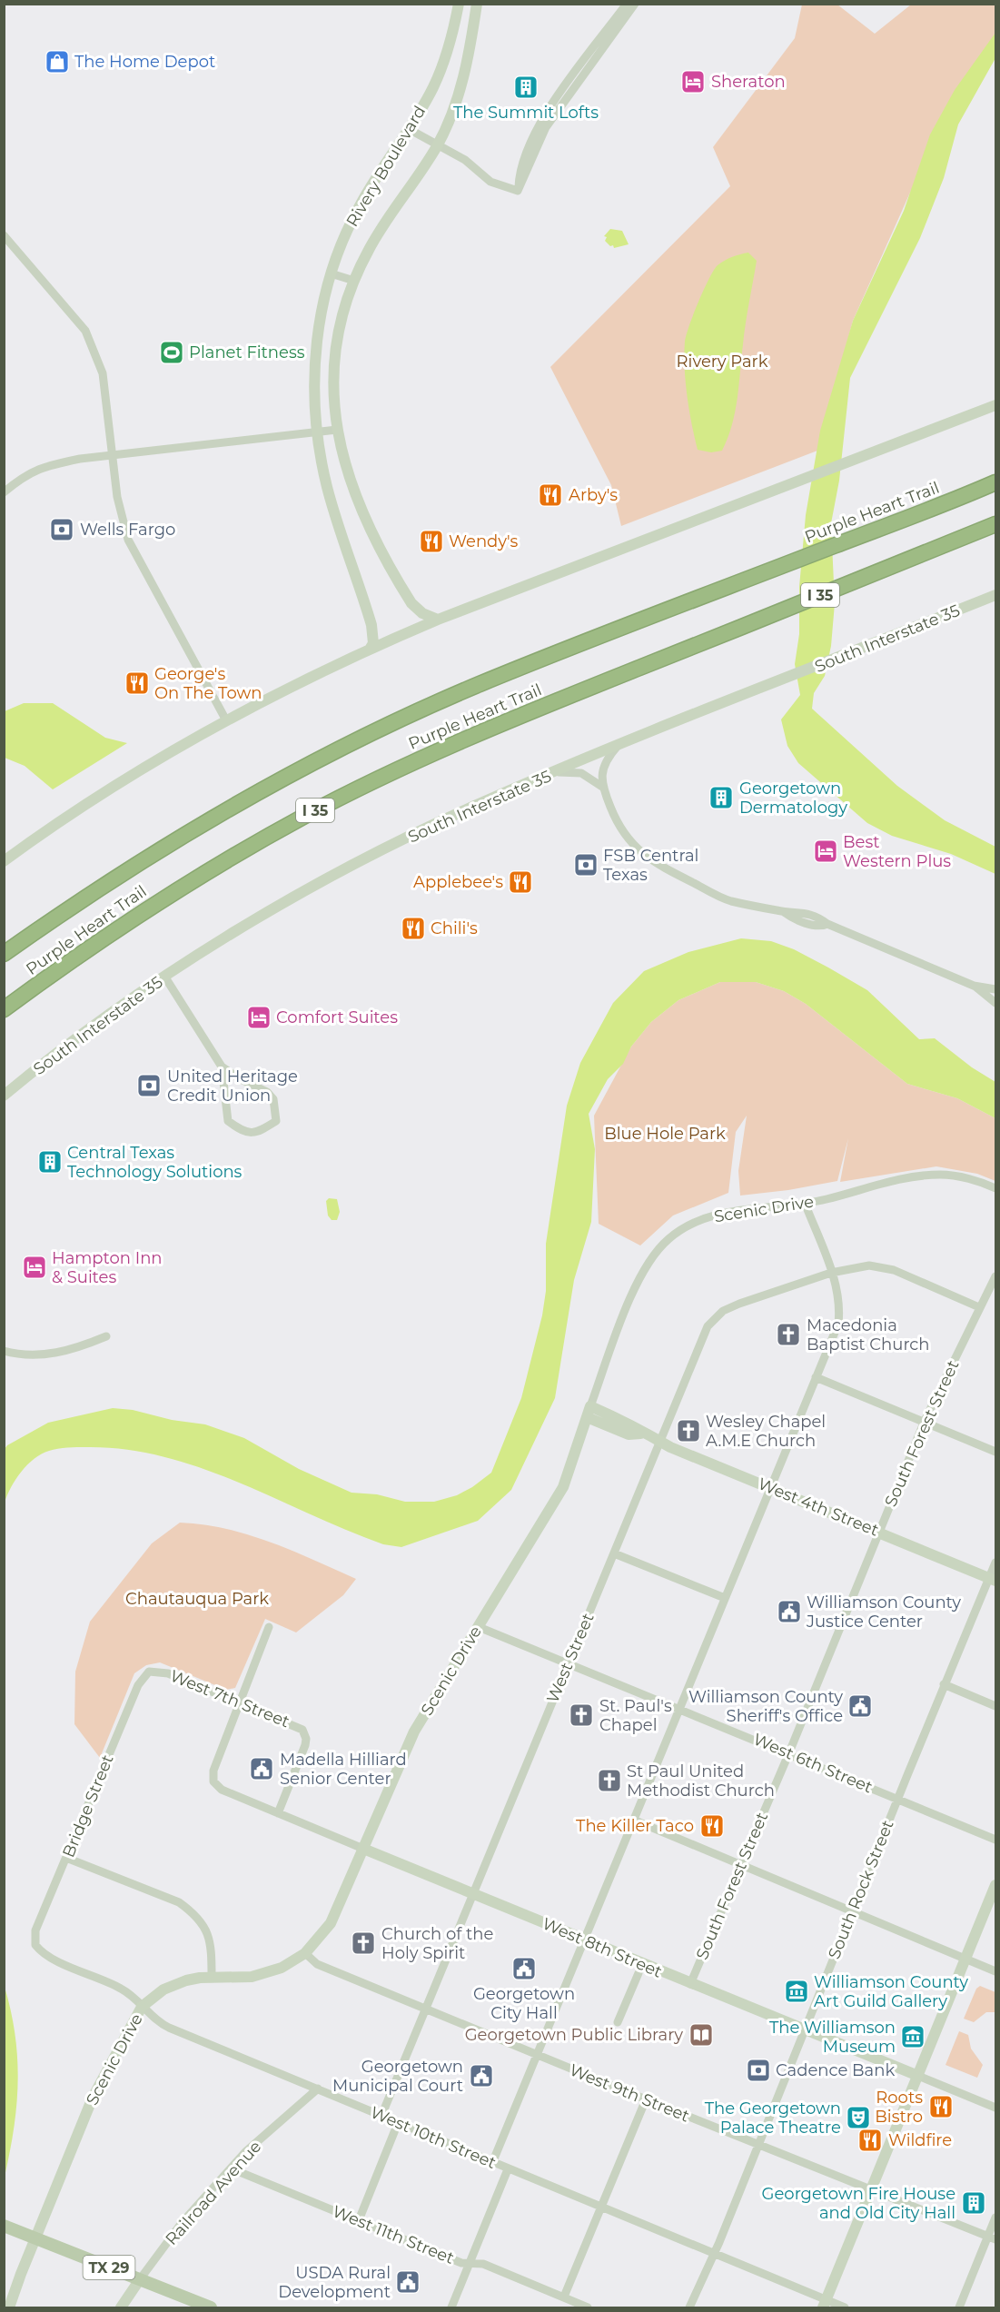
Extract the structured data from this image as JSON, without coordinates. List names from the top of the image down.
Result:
{
  "streets": {
    "highway": ["Purple Heart Trail", "I 35"],
    "main road": ["TX 29"],
    "street": [
      "Rivery Boulevard",
      "South Interstate 35",
      "Scenic Drive",
      "South Forest Street",
      "West 4th Street",
      "West Street",
      "West 7th Street",
      "West 6th Street",
      "Bridge Street",
      "South Rock Street",
      "West 8th Street",
      "West 9th Street",
      "West 10th Street",
      "Railroad Avenue",
      "West 11th Street"
    ]
  },
  "crossings": [
    ["Scenic Drive", "West 4th Street"],
    ["Scenic Drive", "West 6th Street"],
    ["Scenic Drive", "West 8th Street"],
    ["Scenic Drive", "West 9th Street"],
    ["Scenic Drive", "West 10th Street"],
    ["Scenic Drive", "TX 29"],
    ["South Forest Street", "West 4th Street"],
    ["South Forest Street", "West Street"],
    ["South Forest Street", "West 6th Street"],
    ["South Forest Street", "West 8th Street"],
    ["West 4th Street", "West Street"],
    ["West 4th Street", "South Rock Street"],
    ["West Street", "West 6th Street"],
    ["West Street", "West 8th Street"],
    ["West Street", "West 9th Street"],
    ["West Street", "West 10th Street"],
    ["West 7th Street", "Bridge Street"],
    ["West 7th Street", "West 8th Street"],
    ["West 6th Street", "South Rock Street"],
    ["Bridge Street", "West 10th Street"],
    ["South Rock Street", "West 8th Street"],
    ["South Rock Street", "West 9th Street"],
    ["South Rock Street", "West 10th Street"],
    ["West 10th Street", "Railroad Avenue"],
    ["Railroad Avenue", "West 11th Street"],
    ["Railroad Avenue", "TX 29"]
  ],
  "parks": ["Rivery Park", "Blue Hole Park", "Chautauqua Park"],
  "places": {
    "shop": ["The Home Depot"],
    "hotel": [
      "Sheraton",
      "Best Western Plus",
      "Comfort Suites",
      "Hampton Inn & Suites"
    ],
    "building": [
      "The Summit Lofts",
      "Georgetown Dermatology",
      "Central Texas Technology Solutions",
      "Georgetown Fire House and Old City Hall"
    ],
    "sports": ["Planet Fitness"],
    "restaurant": [
      "Arby's",
      "Wendy's",
      "George's On The Town",
      "Applebee's",
      "Chili's",
      "The Killer Taco",
      "Roots Bistro",
      "Wildfire"
    ],
    "bank": [
      "Wells Fargo",
      "FSB Central Texas",
      "United Heritage Credit Union",
      "Cadence Bank"
    ],
    "church": [
      "Macedonia Baptist Church",
      "Wesley Chapel A.M.E Church",
      "St. Paul's Chapel",
      "St Paul United Methodist Church",
      "Church of the Holy Spirit"
    ],
    "public building": [
      "Williamson County Justice Center",
      "Williamson County Sheriff's Office",
      "Madella Hilliard Senior Center",
      "Georgetown City Hall",
      "Georgetown Municipal Court",
      "USDA Rural Development"
    ],
    "museum": ["Williamson County Art Guild Gallery", "The Williamson Museum"],
    "library": ["Georgetown Public Library"],
    "theatre": ["The Georgetown Palace Theatre"]
  }
}
